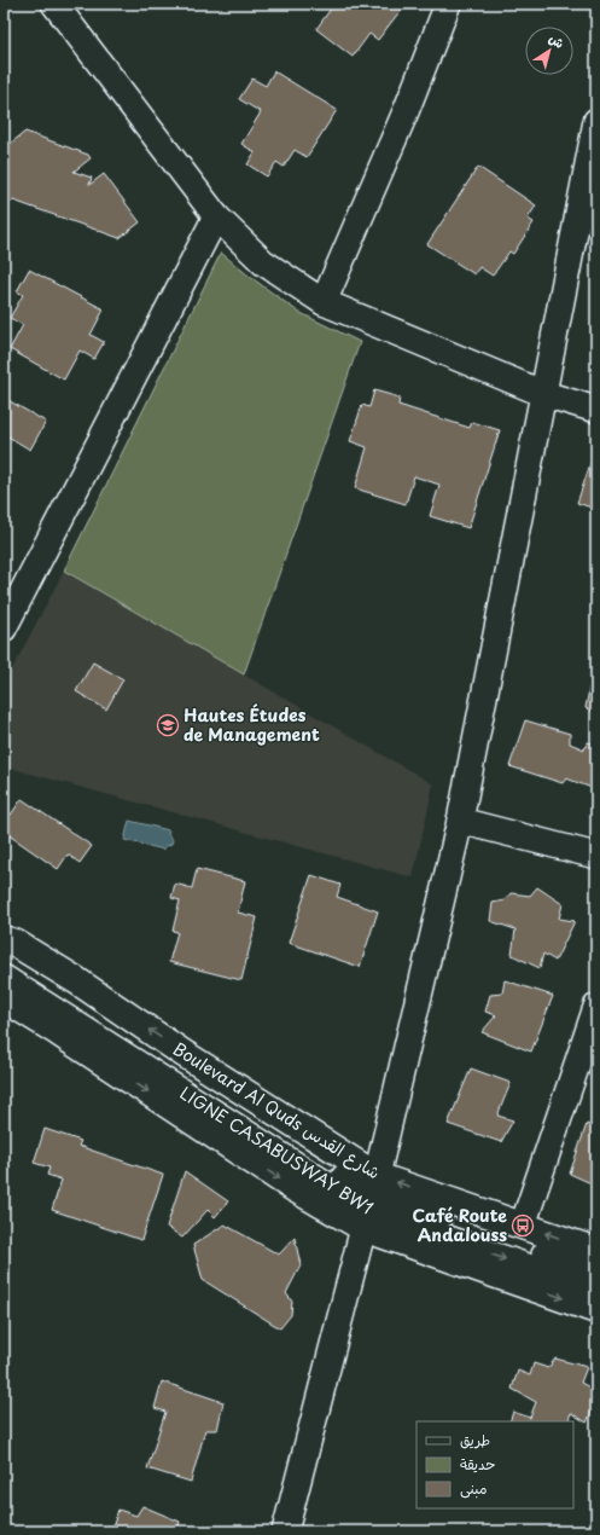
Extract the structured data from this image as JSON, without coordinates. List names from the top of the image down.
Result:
{
  "streets": {
    "main road": ["Boulevard Al Quds شارع القدس"],
    "street": ["LIGNE CASABUSWAY BW1"]
  },
  "places": {
    "school or university": ["Hautes Études de Management"],
    "bus stop": ["Café Route Andalouss"]
  },
  "legend": ["طريق", "حديقة", "مبنى"],
  "north": "top right"
}
